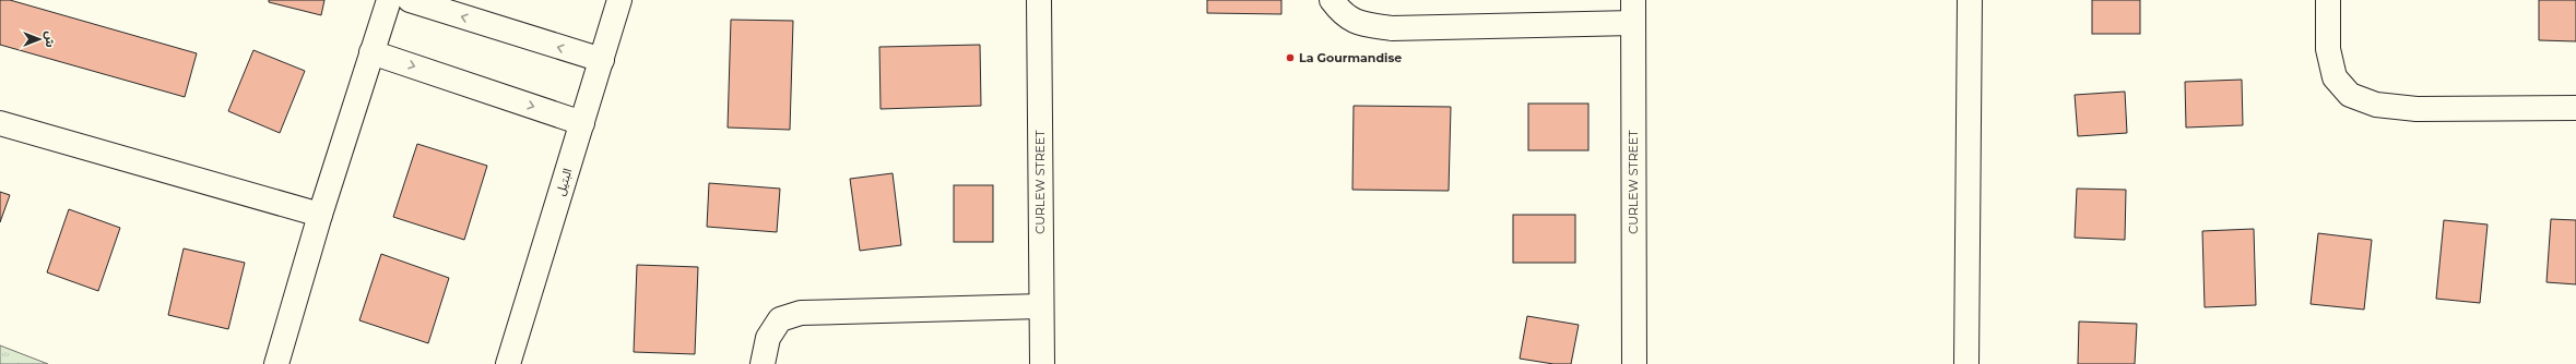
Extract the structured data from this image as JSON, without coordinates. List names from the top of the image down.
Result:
{
  "streets": {
    "street": ["البتيل", "CURLEW STREET"]
  },
  "places": ["La Gourmandise"],
  "north": "right"
}
